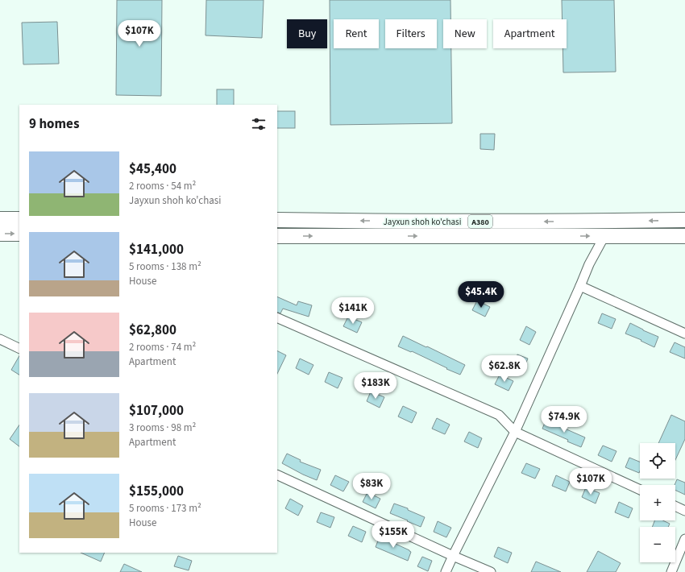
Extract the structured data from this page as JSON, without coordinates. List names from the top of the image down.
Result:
{
  "streets": {
    "highway": ["Jayxun shoh ko'chasi", "A380"]
  },
  "page": {
    "chip": [
      "Buy",
      "Rent",
      "Filters",
      "New",
      "Apartment"
    ],
    "price": [
      "$107K",
      "$45.4K",
      "$141K",
      "$62.8K",
      "$183K",
      "$74.9K",
      "$107K",
      "$83K",
      "$155K"
    ],
    "heading": "9 homes",
    "list": [
      {
        "name": "$45,400",
        "note": "2 rooms · 54 m² · Jayxun shoh ko'chasi"
      },
      {
        "name": "$141,000",
        "note": "5 rooms · 138 m² · House"
      },
      {
        "name": "$62,800",
        "note": "2 rooms · 74 m² · Apartment"
      },
      {
        "name": "$107,000",
        "note": "3 rooms · 98 m² · Apartment"
      },
      {
        "name": "$155,000",
        "note": "5 rooms · 173 m² · House"
      }
    ],
    "map_buttons": ["+", "−"]
  }
}
